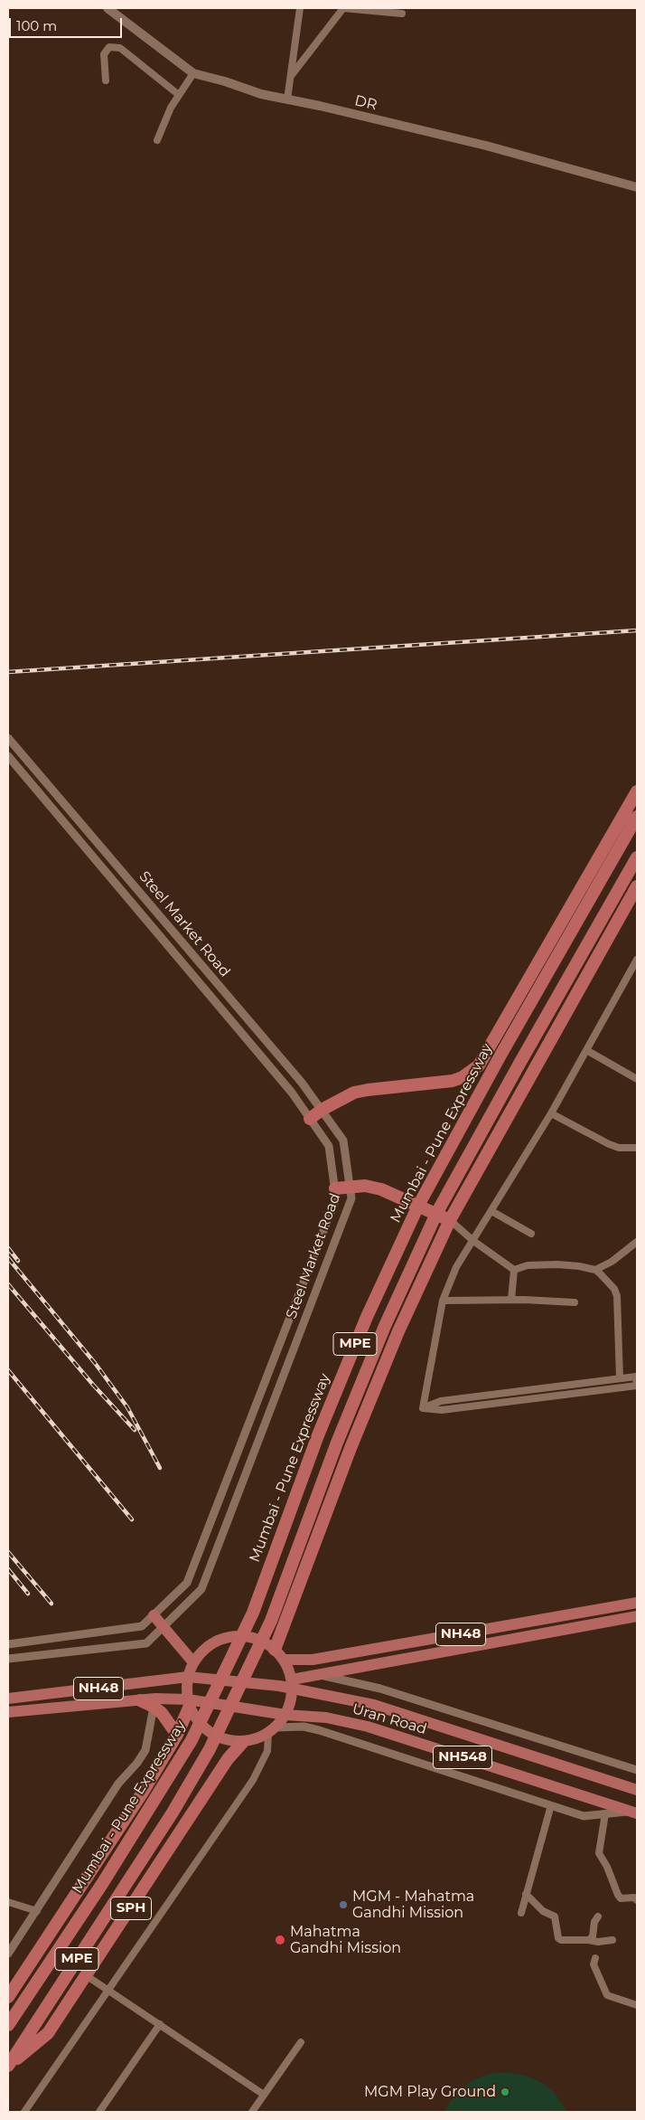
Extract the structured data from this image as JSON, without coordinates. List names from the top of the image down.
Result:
{
  "streets": {
    "highway": [
      "Mumbai - Pune Expressway",
      "MPE",
      "NH48",
      "Uran Road",
      "NH548",
      "SPH"
    ],
    "main road": ["DR"],
    "street": ["Steel Market Road"]
  },
  "crossings": [
    ["MPE", "SPH"],
    ["NH48", "Uran Road"]
  ],
  "places": ["MGM - Mahatma Gandhi Mission", "Mahatma Gandhi Mission", "MGM Play Ground"],
  "scale_bar": "100 m"
}
